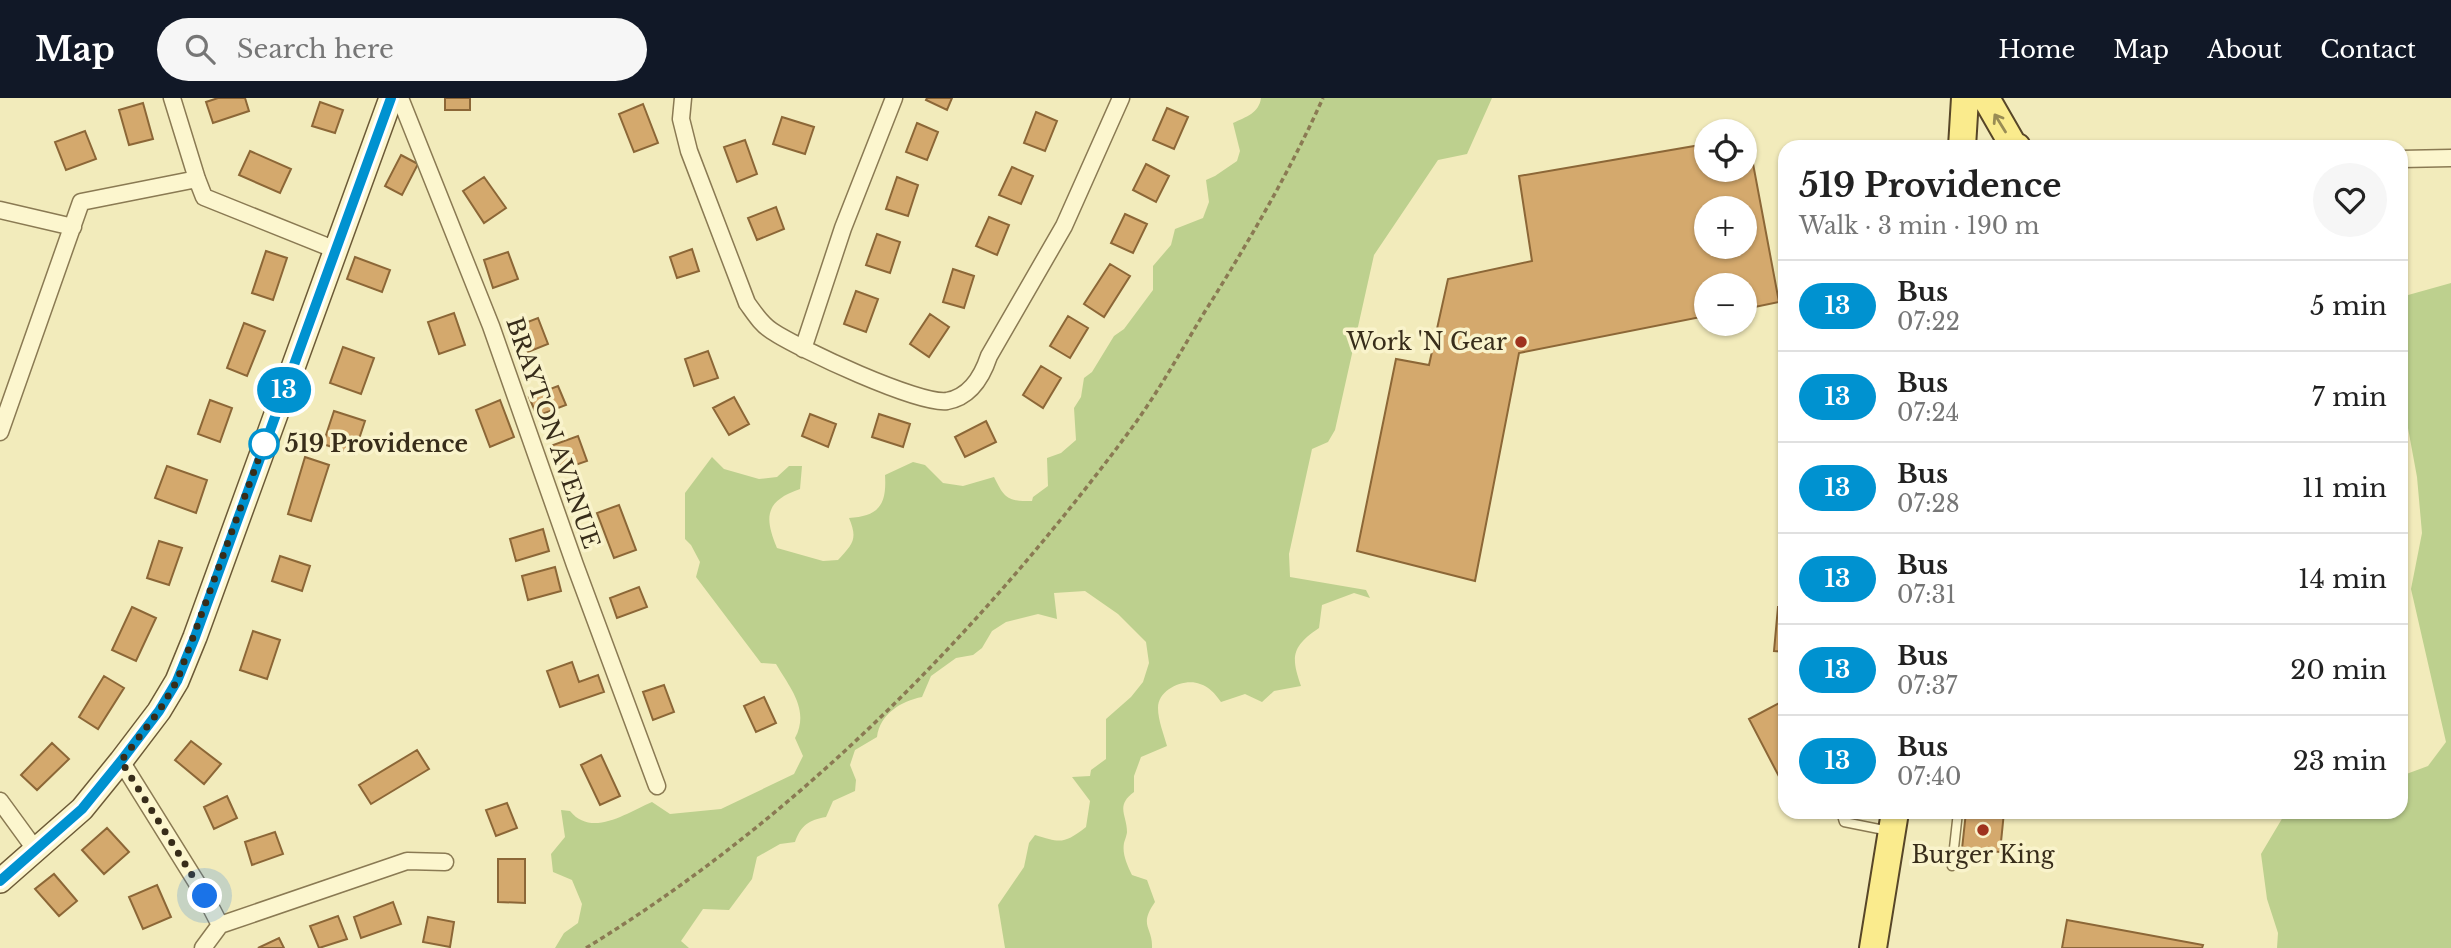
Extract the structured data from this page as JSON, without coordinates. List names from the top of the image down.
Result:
{
  "streets": {
    "street": ["BRAYTON AVENUE"]
  },
  "places": ["Work 'N Gear", "519 Providence", "Burger King"],
  "lines": ["bus line 13"],
  "page": {
    "header": "Map",
    "search": "Search here",
    "nav": [
      "Home",
      "Map",
      "About",
      "Contact"
    ],
    "on_map": "13",
    "map_buttons": ["+", "−"],
    "heading": ["519 Providence", "Walk · 3 min · 190 m"],
    "list": [
      {
        "mark": "13",
        "name": "Bus",
        "note": "07:22",
        "value": "5 min"
      },
      {
        "mark": "13",
        "name": "Bus",
        "note": "07:24",
        "value": "7 min"
      },
      {
        "mark": "13",
        "name": "Bus",
        "note": "07:28",
        "value": "11 min"
      },
      {
        "mark": "13",
        "name": "Bus",
        "note": "07:31",
        "value": "14 min"
      },
      {
        "mark": "13",
        "name": "Bus",
        "note": "07:37",
        "value": "20 min"
      },
      {
        "mark": "13",
        "name": "Bus",
        "note": "07:40",
        "value": "23 min"
      }
    ]
  }
}
